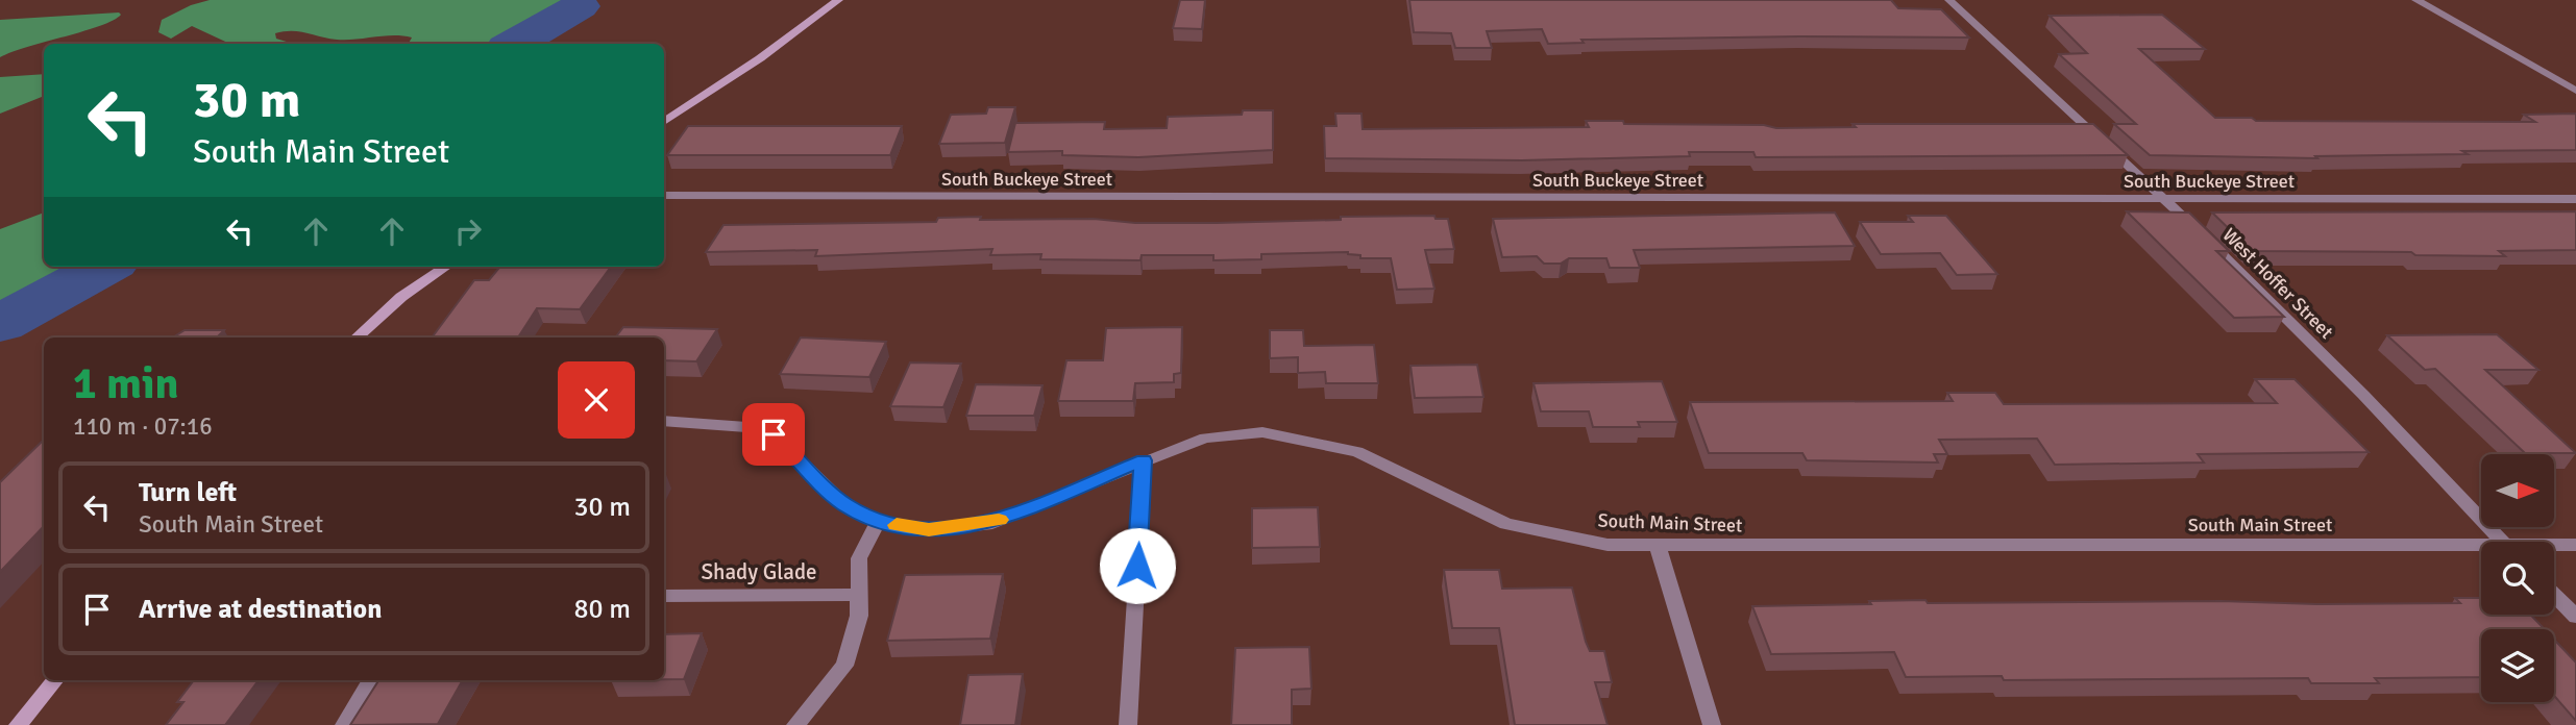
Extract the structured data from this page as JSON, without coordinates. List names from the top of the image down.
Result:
{
  "streets": {
    "street": [
      "South Buckeye Street",
      "West Hoffer Street",
      "South Main Street",
      "Shady Glade"
    ]
  },
  "crossings": [
    ["South Buckeye Street", "West Hoffer Street"]
  ],
  "north": "right",
  "page": {
    "turn": ["30 m", "South Main Street"],
    "heading": ["1 min", "110 m · 07:16"],
    "list": [
      {
        "name": "Turn left",
        "note": "South Main Street",
        "value": "30 m"
      },
      {
        "name": "Arrive at destination",
        "value": "80 m"
      }
    ]
  }
}
